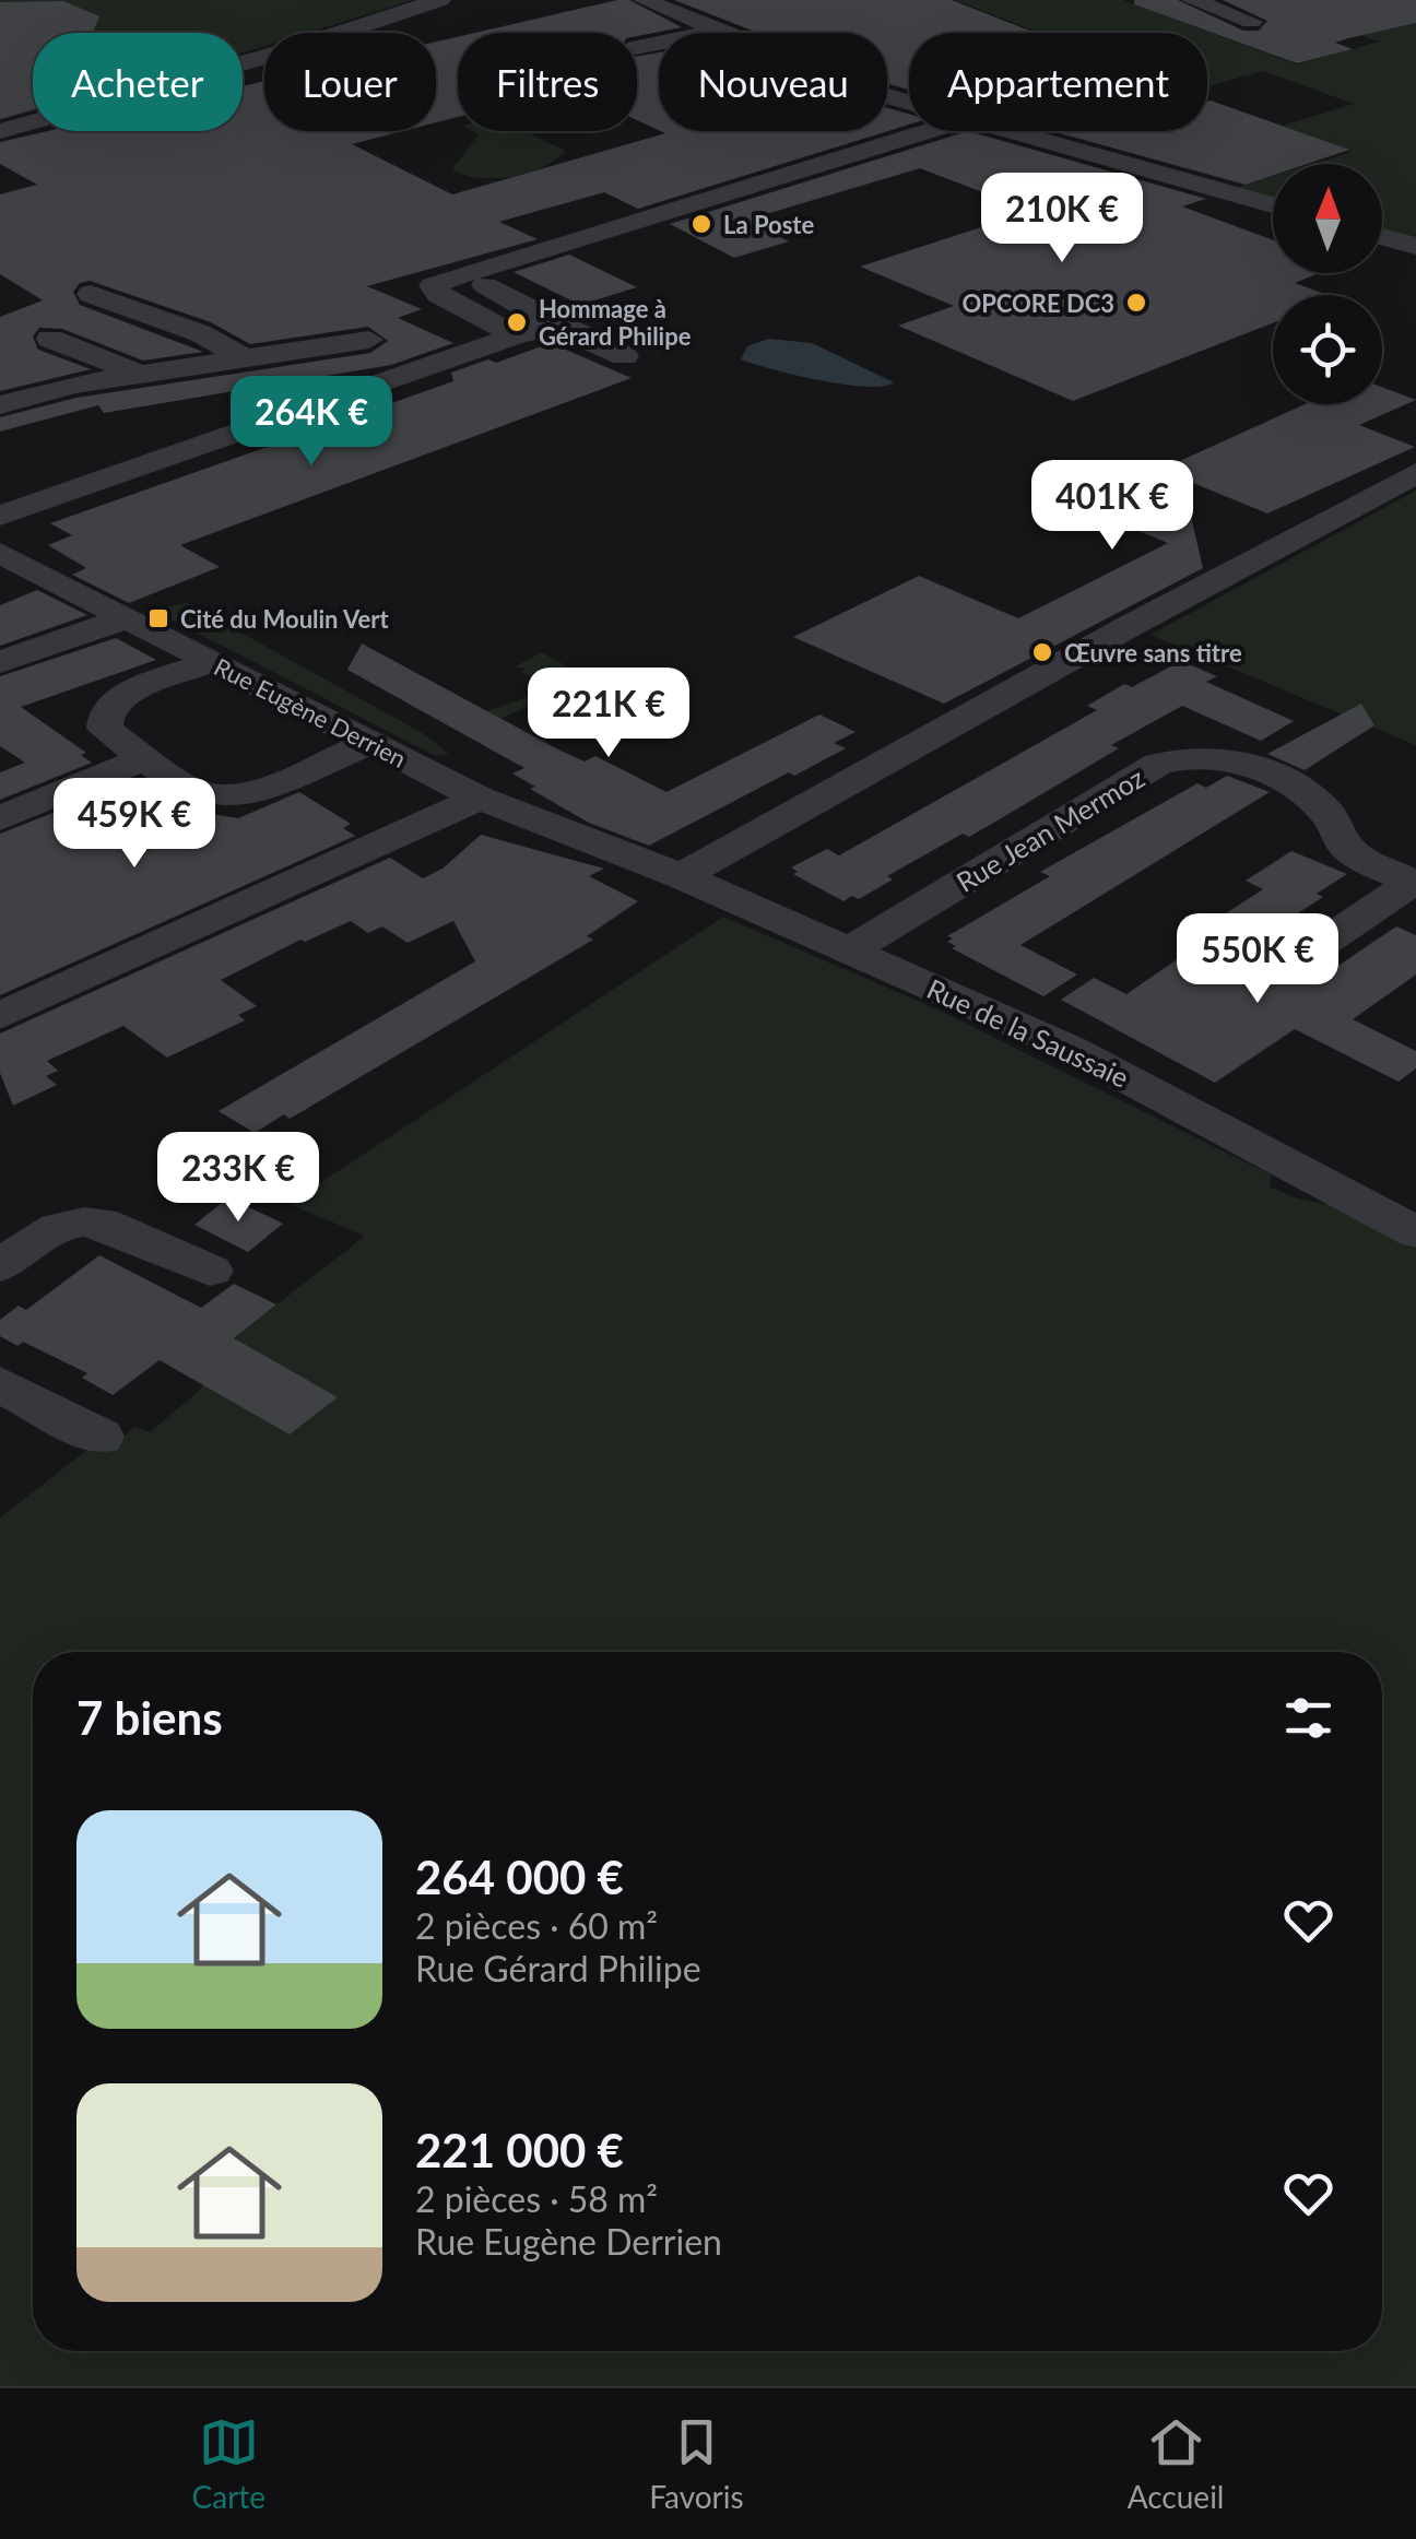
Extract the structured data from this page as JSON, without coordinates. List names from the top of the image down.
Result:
{
  "streets": {
    "street": ["Rue Eugène Derrien", "Rue Jean Mermoz", "Rue de la Saussaie"]
  },
  "crossings": [
    ["Rue Eugène Derrien", "Rue de la Saussaie"],
    ["Rue Jean Mermoz", "Rue de la Saussaie"]
  ],
  "places": {
    "other": [
      "La Poste",
      "OPCORE DC3",
      "Hommage à Gérard Philipe",
      "Œuvre sans titre"
    ],
    "transit": ["Cité du Moulin Vert"]
  },
  "north": "top",
  "page": {
    "chip": [
      "Acheter",
      "Louer",
      "Filtres",
      "Nouveau",
      "Appartement"
    ],
    "price": [
      "210K €",
      "264K €",
      "401K €",
      "221K €",
      "459K €",
      "550K €",
      "233K €"
    ],
    "heading": "7 biens",
    "list": [
      {
        "name": "264 000 €",
        "note": "2 pièces · 60 m² · Rue Gérard Philipe"
      },
      {
        "name": "221 000 €",
        "note": "2 pièces · 58 m² · Rue Eugène Derrien"
      }
    ],
    "tabs": ["Carte", "Favoris", "Accueil"]
  }
}
